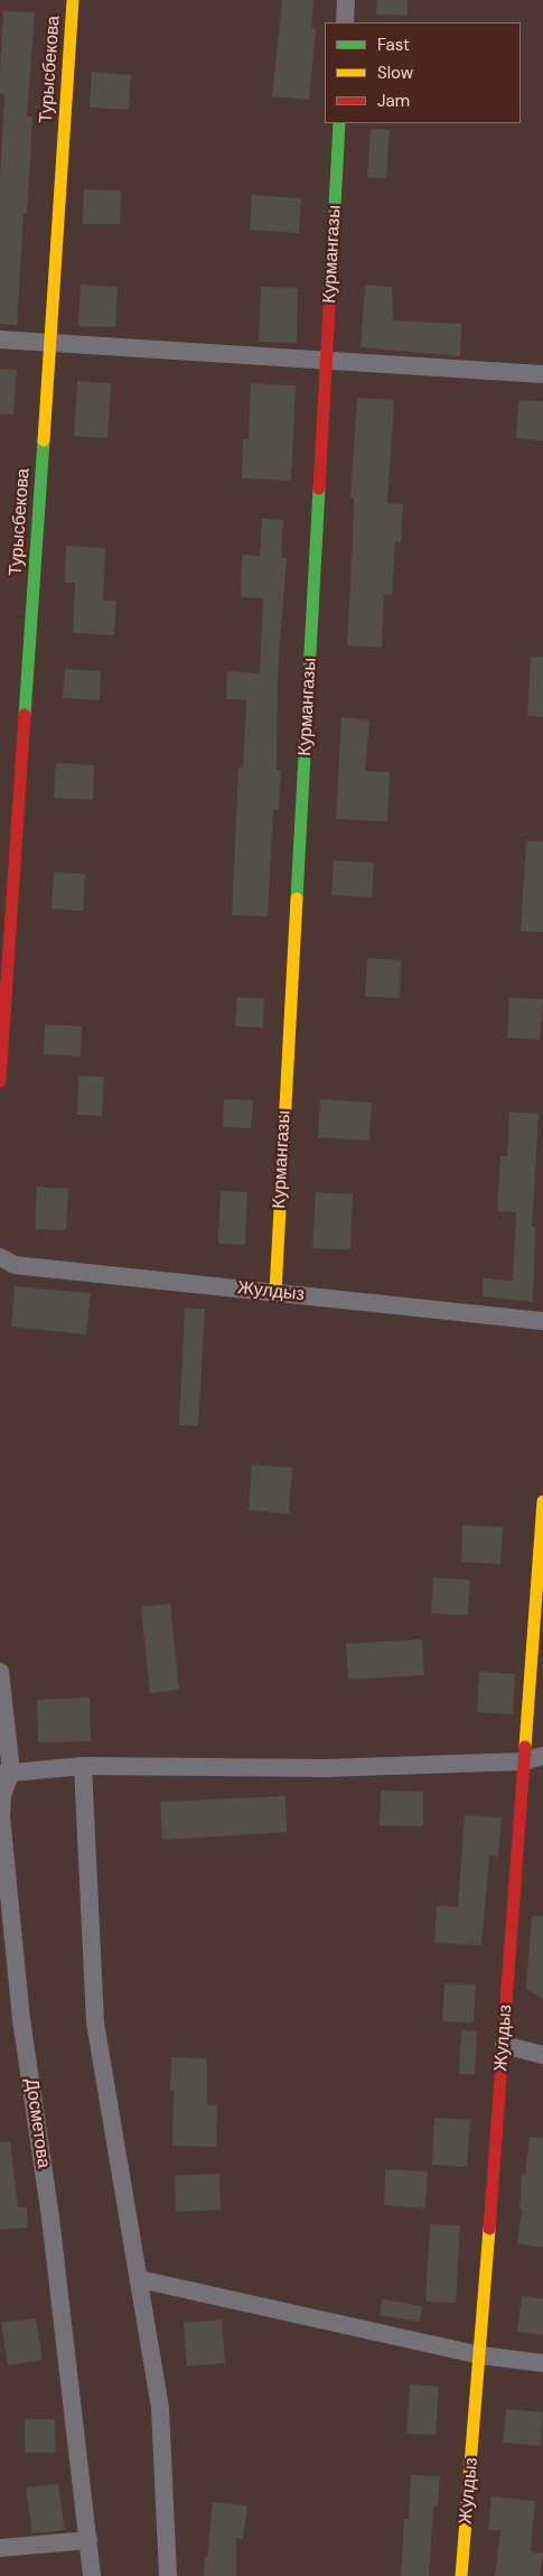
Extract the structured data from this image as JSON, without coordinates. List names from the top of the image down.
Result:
{
  "streets": {
    "street": [
      "Турысбекова",
      "Курмангазы",
      "Жулдыз",
      "Досметова"
    ]
  },
  "crossings": [
    ["Курмангазы", "Жулдыз"]
  ],
  "legend": ["Fast", "Slow", "Jam"]
}
